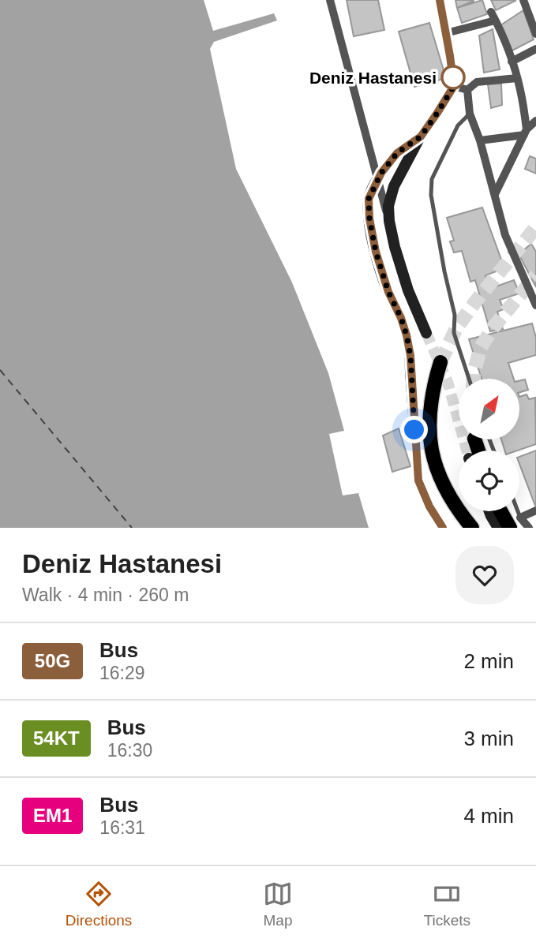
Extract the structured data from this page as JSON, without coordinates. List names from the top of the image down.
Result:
{
  "places": ["Deniz Hastanesi"],
  "lines": ["bus line 50G"],
  "north": "top right",
  "page": {
    "heading": ["Deniz Hastanesi", "Walk · 4 min · 260 m"],
    "list": [
      {
        "mark": "50G",
        "name": "Bus",
        "note": "16:29",
        "value": "2 min"
      },
      {
        "mark": "54KT",
        "name": "Bus",
        "note": "16:30",
        "value": "3 min"
      },
      {
        "mark": "EM1",
        "name": "Bus",
        "note": "16:31",
        "value": "4 min"
      }
    ],
    "tabs": ["Directions", "Map", "Tickets"]
  }
}
